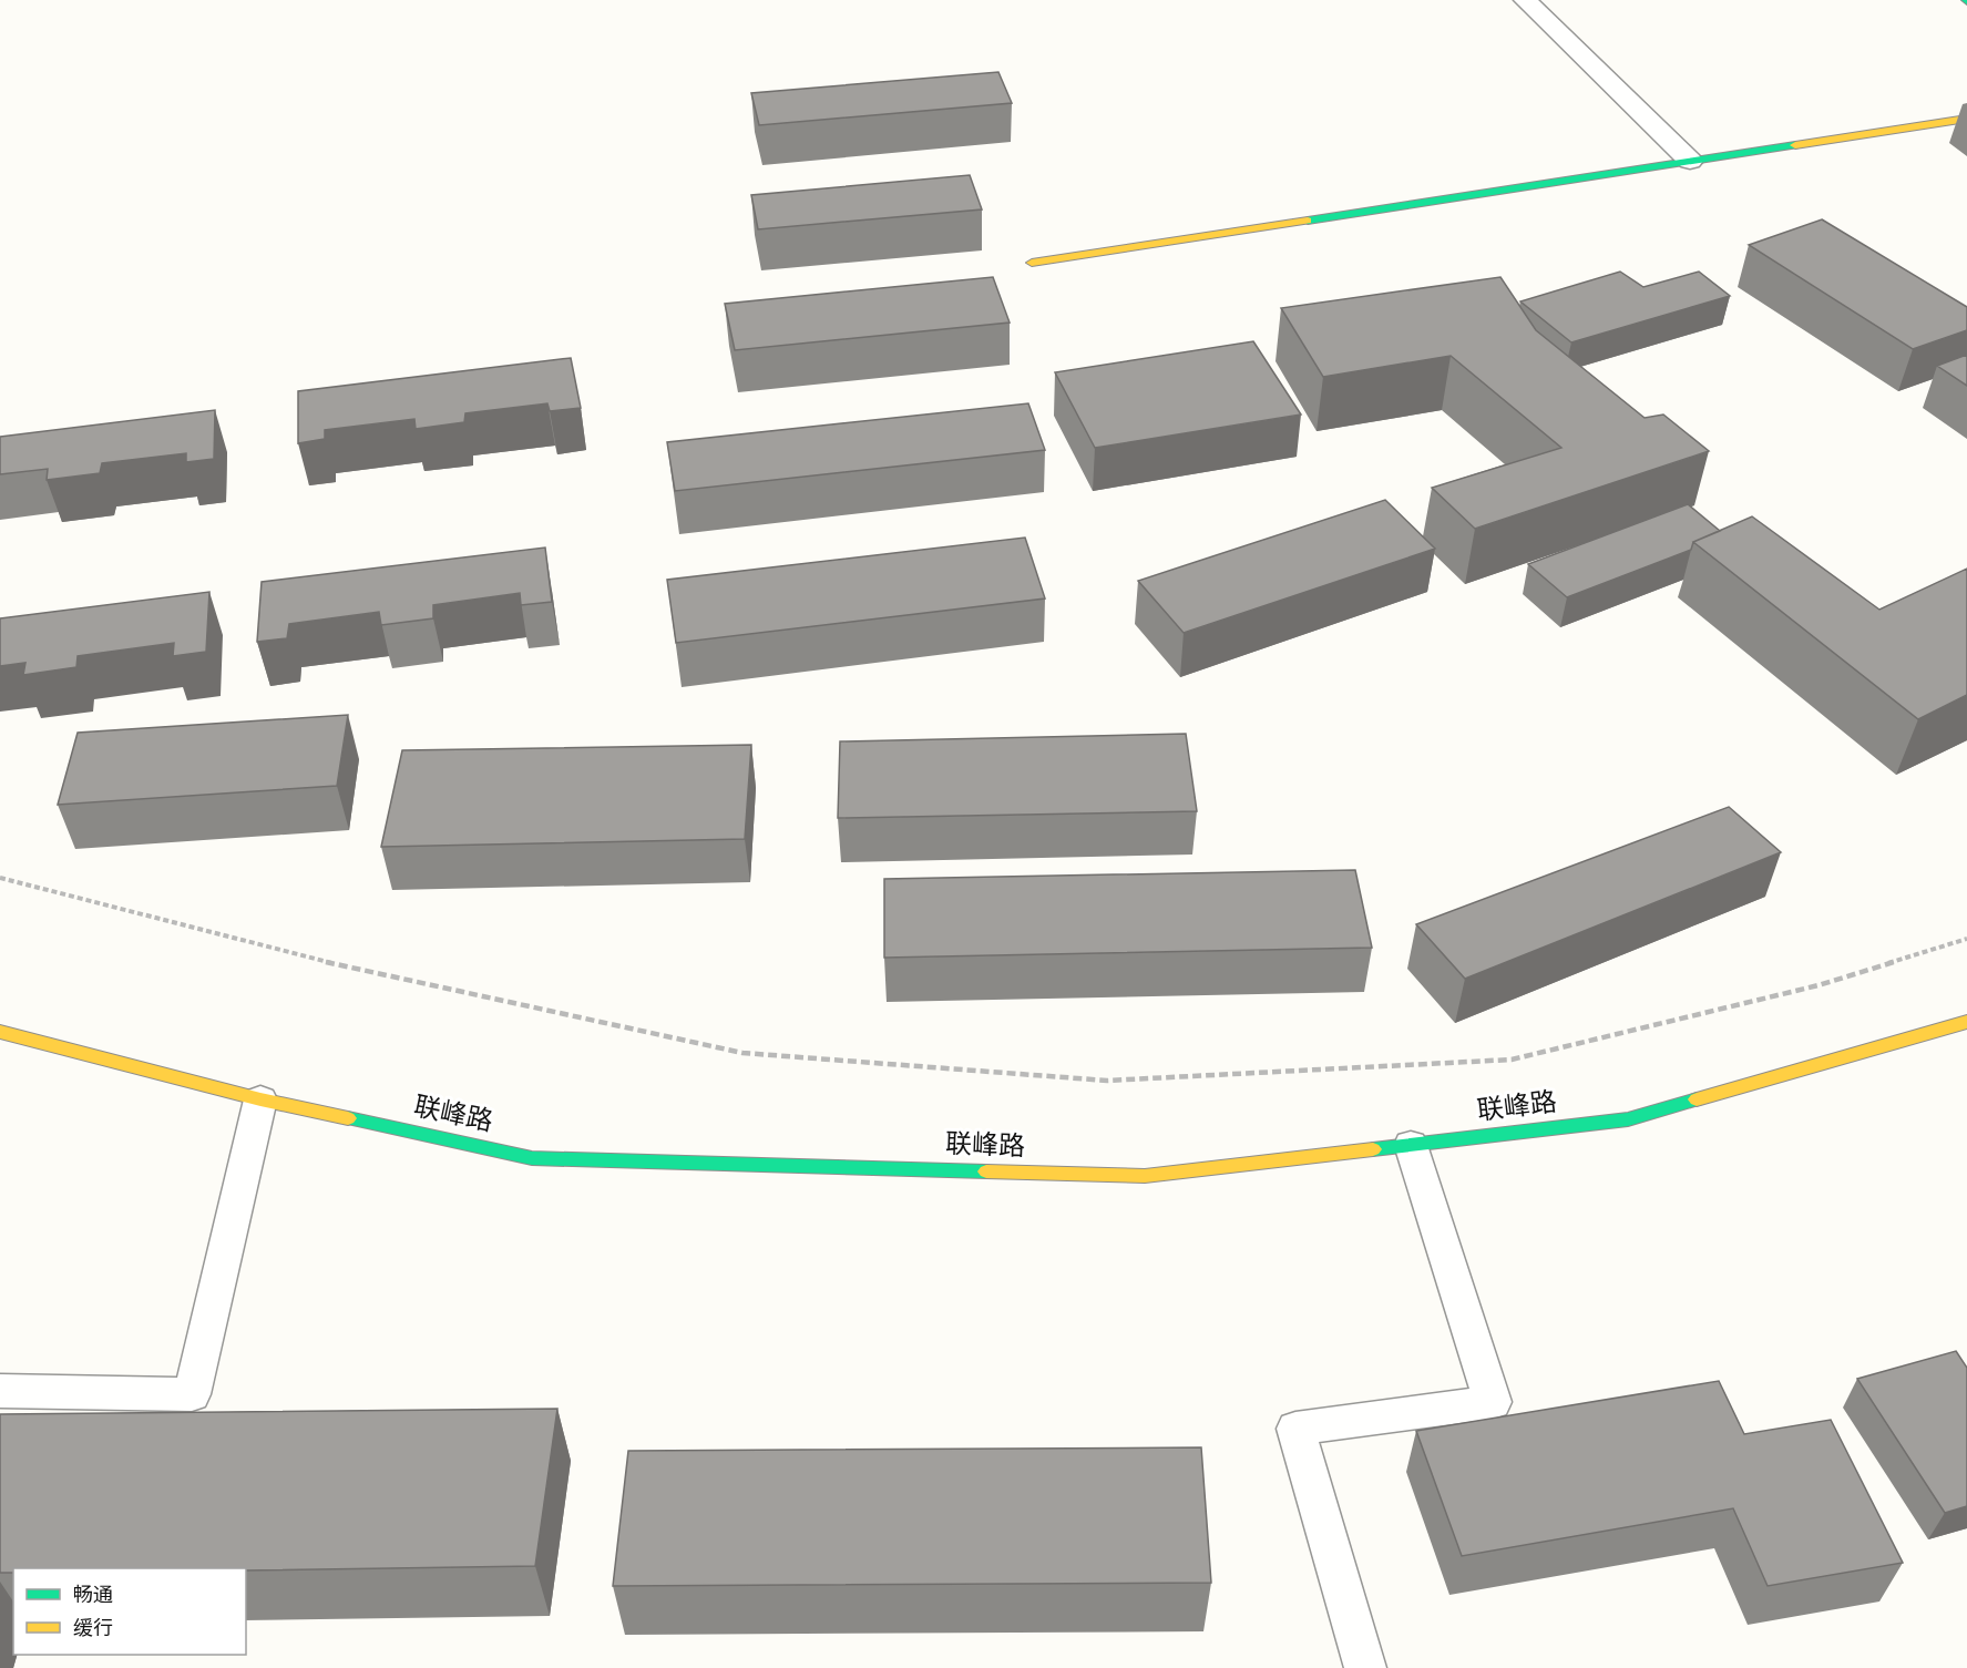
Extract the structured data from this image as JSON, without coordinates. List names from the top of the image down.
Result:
{
  "streets": {
    "main road": ["联峰路"]
  },
  "legend": ["畅通", "缓行"]
}
